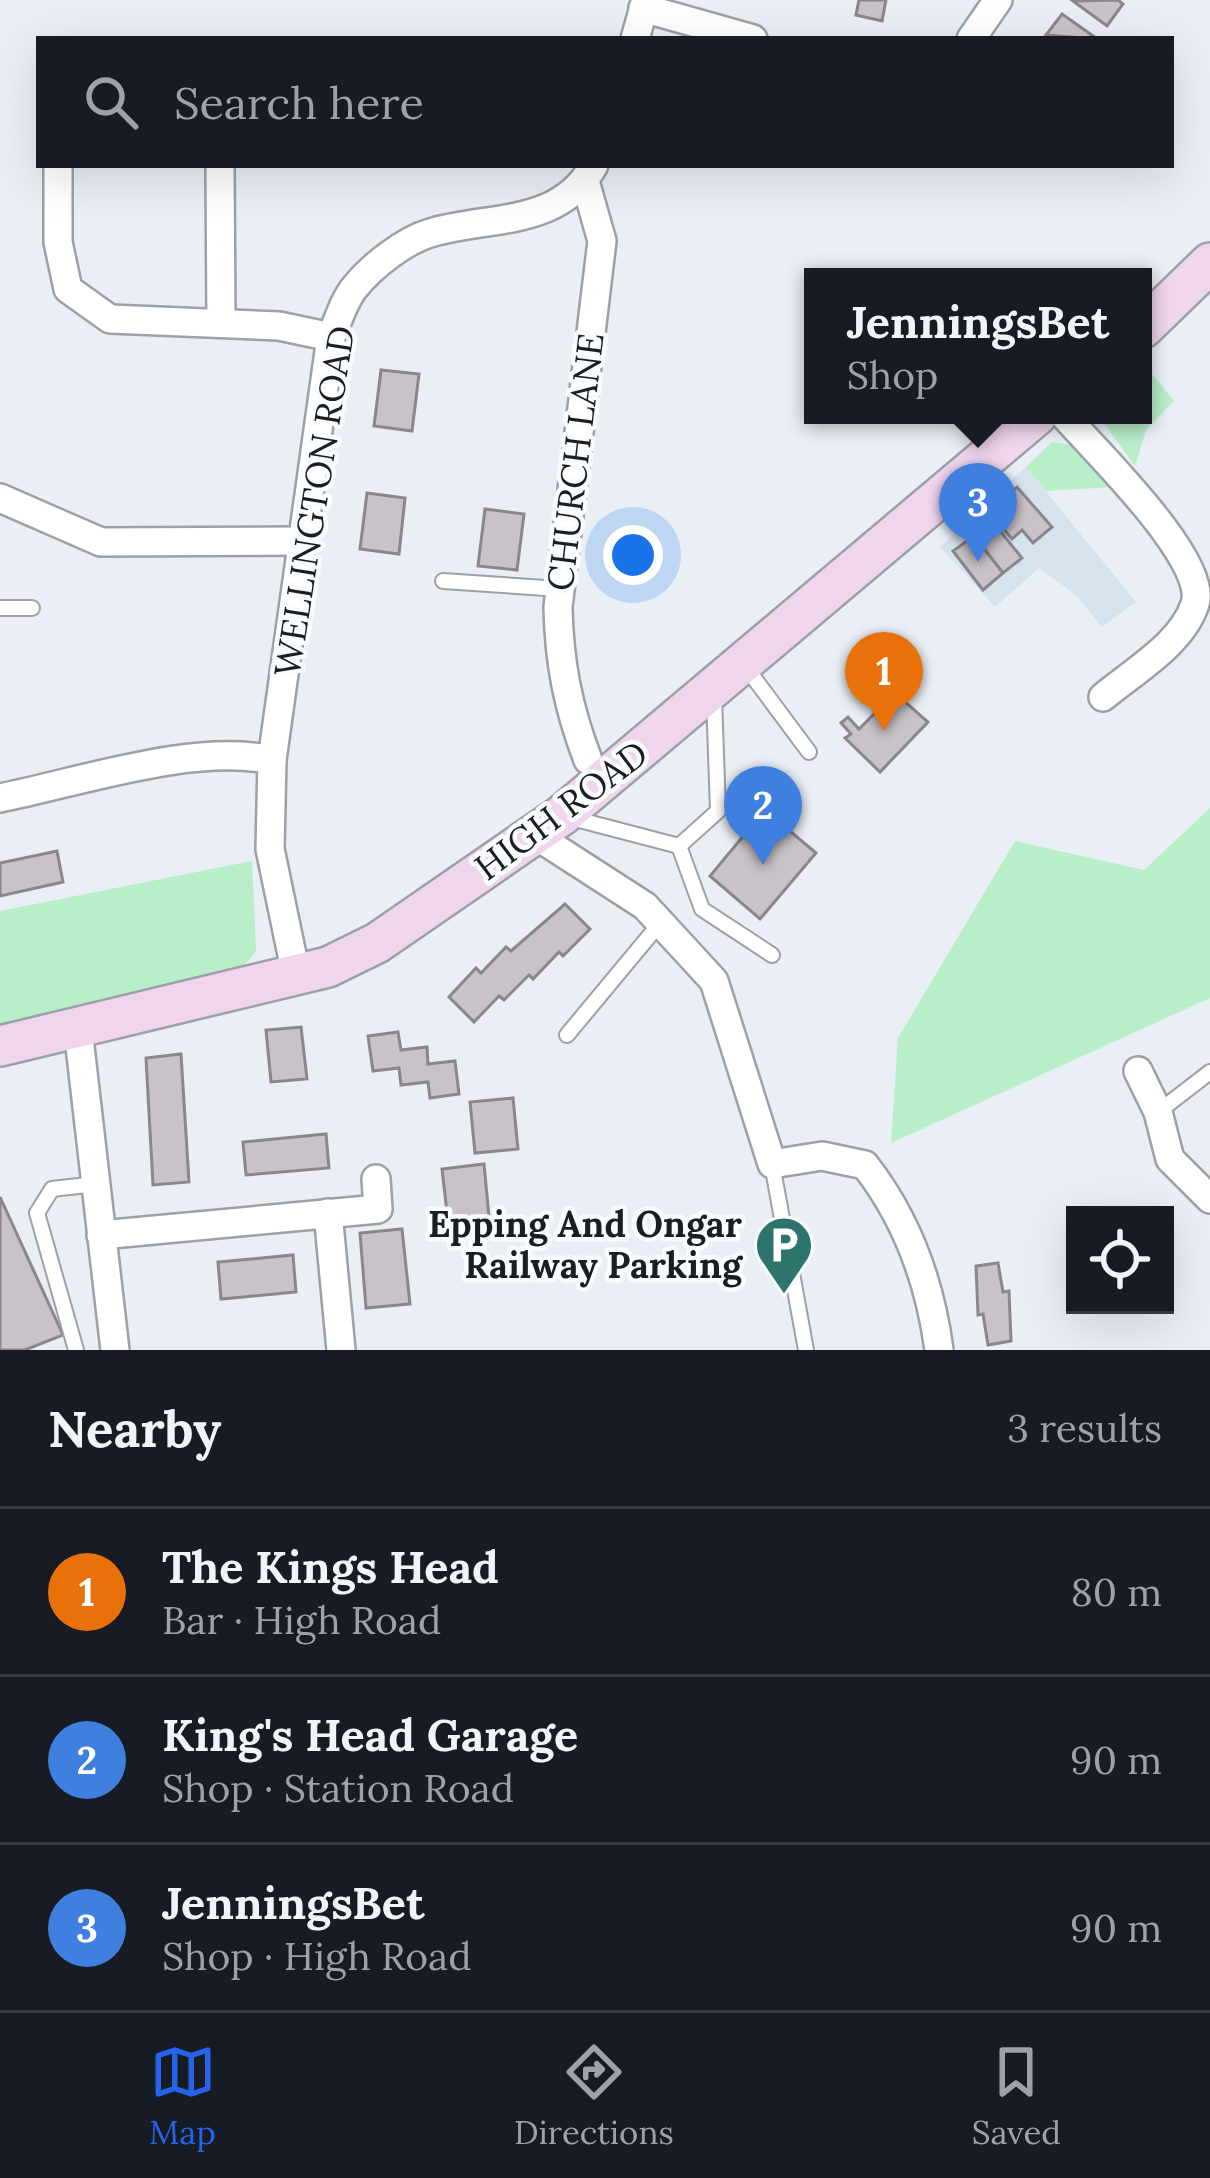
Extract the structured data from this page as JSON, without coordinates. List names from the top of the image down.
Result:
{
  "streets": {
    "main road": ["HIGH ROAD"],
    "street": ["CHURCH LANE", "WELLINGTON ROAD"]
  },
  "crossings": [
    ["CHURCH LANE", "WELLINGTON ROAD"],
    ["WELLINGTON ROAD", "HIGH ROAD"]
  ],
  "places": {
    "parking": ["Epping And Ongar Railway Parking"]
  },
  "page": {
    "search": "Search here",
    "popup": ["JenningsBet", "Shop"],
    "pins": ["3", "1", "2"],
    "heading": ["Nearby", "3 results"],
    "list": [
      {
        "mark": "1",
        "name": "The Kings Head",
        "note": "Bar · High Road",
        "value": "80 m"
      },
      {
        "mark": "2",
        "name": "King's Head Garage",
        "note": "Shop · Station Road",
        "value": "90 m"
      },
      {
        "mark": "3",
        "name": "JenningsBet",
        "note": "Shop · High Road",
        "value": "90 m"
      }
    ],
    "nav": ["Map", "Directions", "Saved"]
  }
}
